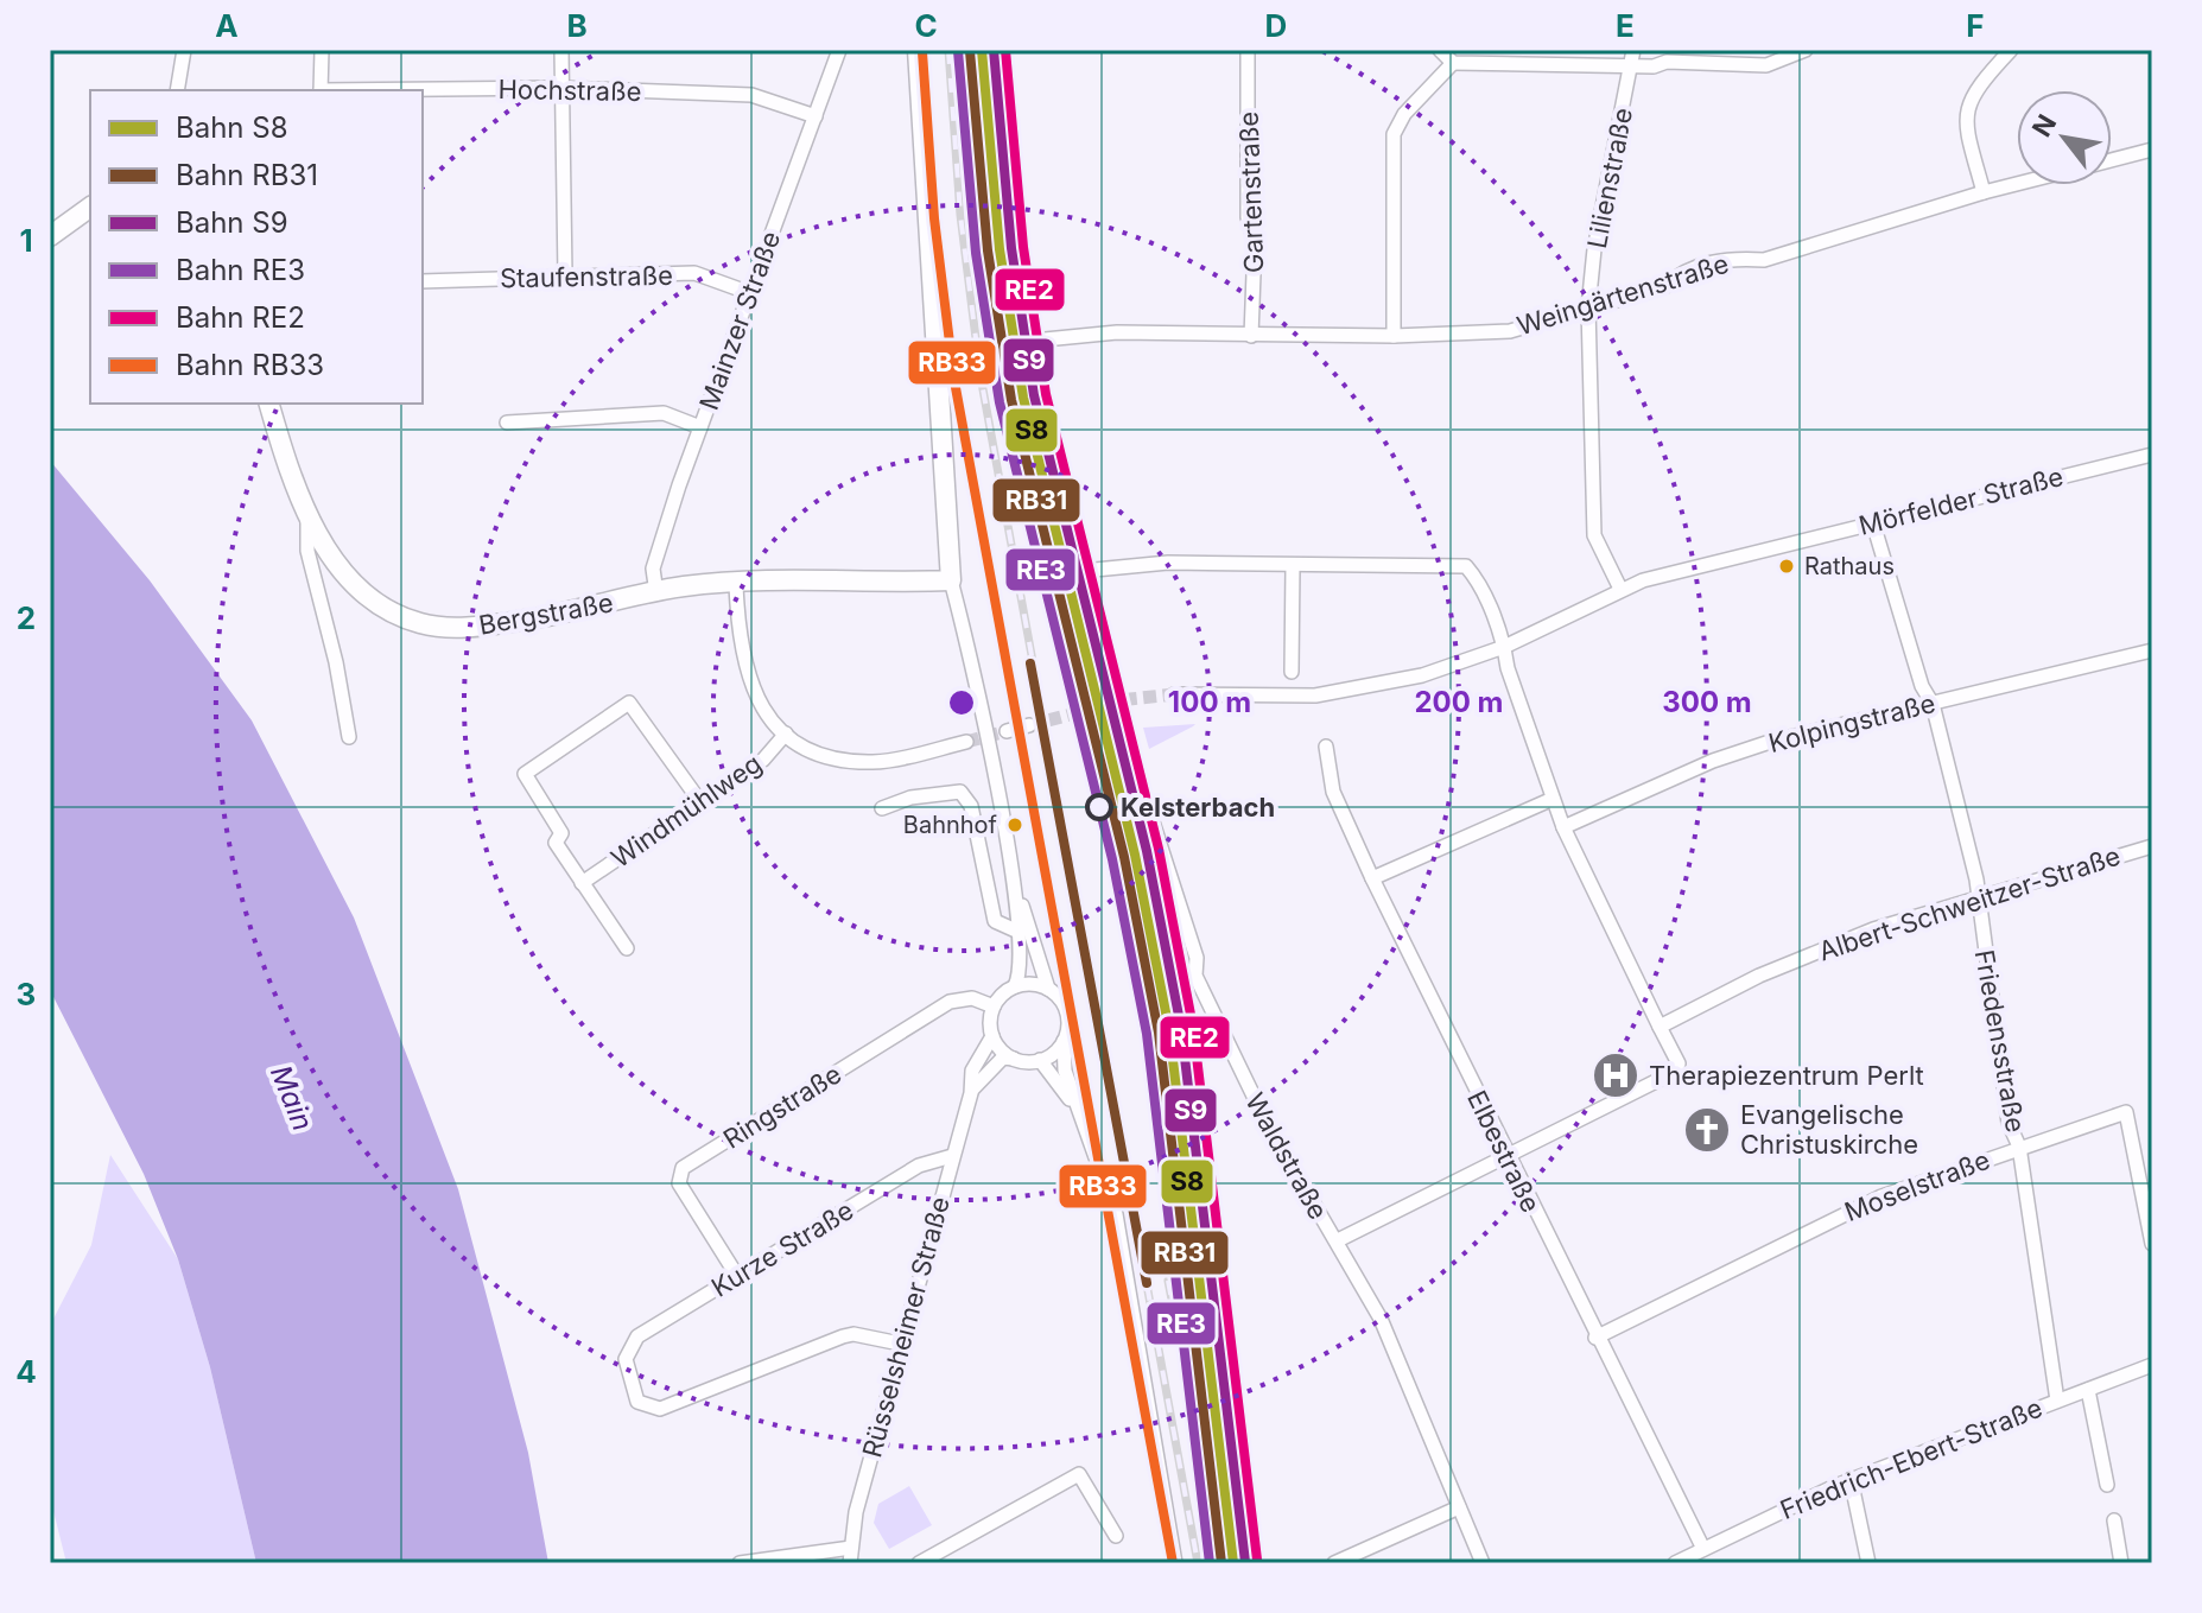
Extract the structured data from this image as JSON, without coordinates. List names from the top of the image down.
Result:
{
  "streets": {
    "street": [
      "Hochstraße",
      "Lilienstraße",
      "Gartenstraße",
      "Staufenstraße",
      "Weingärtenstraße",
      "Mainzer Straße",
      "Mörfelder Straße",
      "Bergstraße",
      "Kolpingstraße",
      "Windmühlweg",
      "Albert-Schweitzer-Straße",
      "Friedensstraße",
      "Ringstraße",
      "Elbestraße",
      "Waldstraße",
      "Moselstraße",
      "Kurze Straße",
      "Rüsselsheimer Straße",
      "Friedrich-Ebert-Straße"
    ]
  },
  "crossings": [
    ["Hochstraße", "Mainzer Straße"],
    ["Lilienstraße", "Weingärtenstraße"],
    ["Lilienstraße", "Mörfelder Straße"],
    ["Gartenstraße", "Weingärtenstraße"],
    ["Staufenstraße", "Mainzer Straße"],
    ["Weingärtenstraße", "Waldstraße"],
    ["Mainzer Straße", "Bergstraße"],
    ["Mörfelder Straße", "Friedensstraße"],
    ["Kolpingstraße", "Friedensstraße"],
    ["Albert-Schweitzer-Straße", "Friedensstraße"],
    ["Friedensstraße", "Moselstraße"],
    ["Friedensstraße", "Friedrich-Ebert-Straße"],
    ["Ringstraße", "Kurze Straße"],
    ["Ringstraße", "Rüsselsheimer Straße"],
    ["Elbestraße", "Moselstraße"],
    ["Elbestraße", "Friedrich-Ebert-Straße"],
    ["Kurze Straße", "Rüsselsheimer Straße"]
  ],
  "water": ["Main"],
  "places": {
    "other": ["Rathaus", "Kelsterbach", "Bahnhof"],
    "hospital": ["Therapiezentrum Perlt"],
    "church": ["Evangelische Christuskirche"]
  },
  "lines": [
    "rail line S8",
    "rail line S9",
    "rail line RE2",
    "rail line RB31",
    "rail line RE3",
    "rail line RB33"
  ],
  "legend": [
    "Bahn S8",
    "Bahn RB31",
    "Bahn S9",
    "Bahn RE3",
    "Bahn RE2",
    "Bahn RB33"
  ],
  "north": "top left",
  "grid": {
    "columns": [
      "A",
      "B",
      "C",
      "D",
      "E",
      "F"
    ],
    "rows": [
      "1",
      "2",
      "3",
      "4"
    ]
  },
  "rings": ["100 m", "200 m", "300 m"]
}
